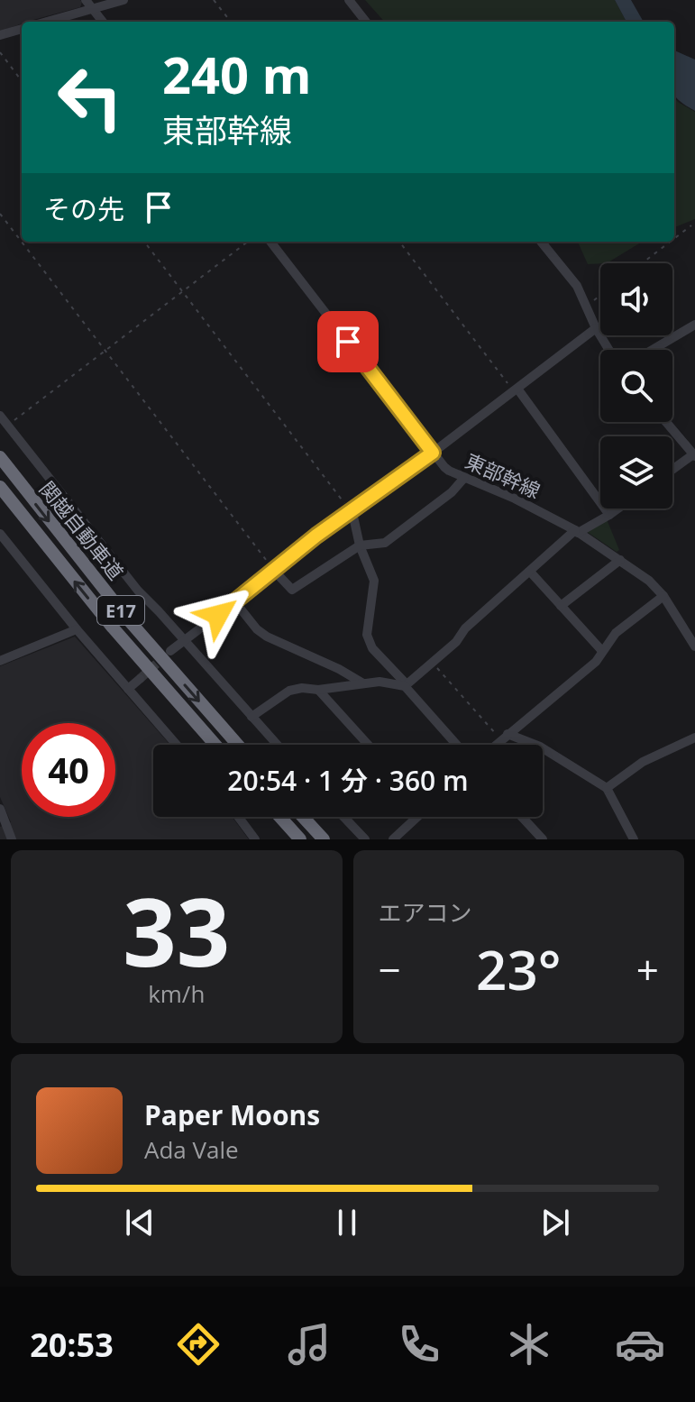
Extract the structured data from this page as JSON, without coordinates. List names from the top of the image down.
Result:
{
  "streets": {
    "highway": ["関越自動車道", "E17"],
    "street": ["東部幹線"]
  },
  "page": {
    "turn": ["240 m", "東部幹線"],
    "then": "その先",
    "limit": "40",
    "trip": "20:54 · 1 分 · 360 m",
    "tile": [
      ["33", "km/h"],
      "エアコン"
    ],
    "heat": ["−", "23°", "+"],
    "song": ["Paper Moons", "Ada Vale"],
    "tabs": "20:53"
  }
}
